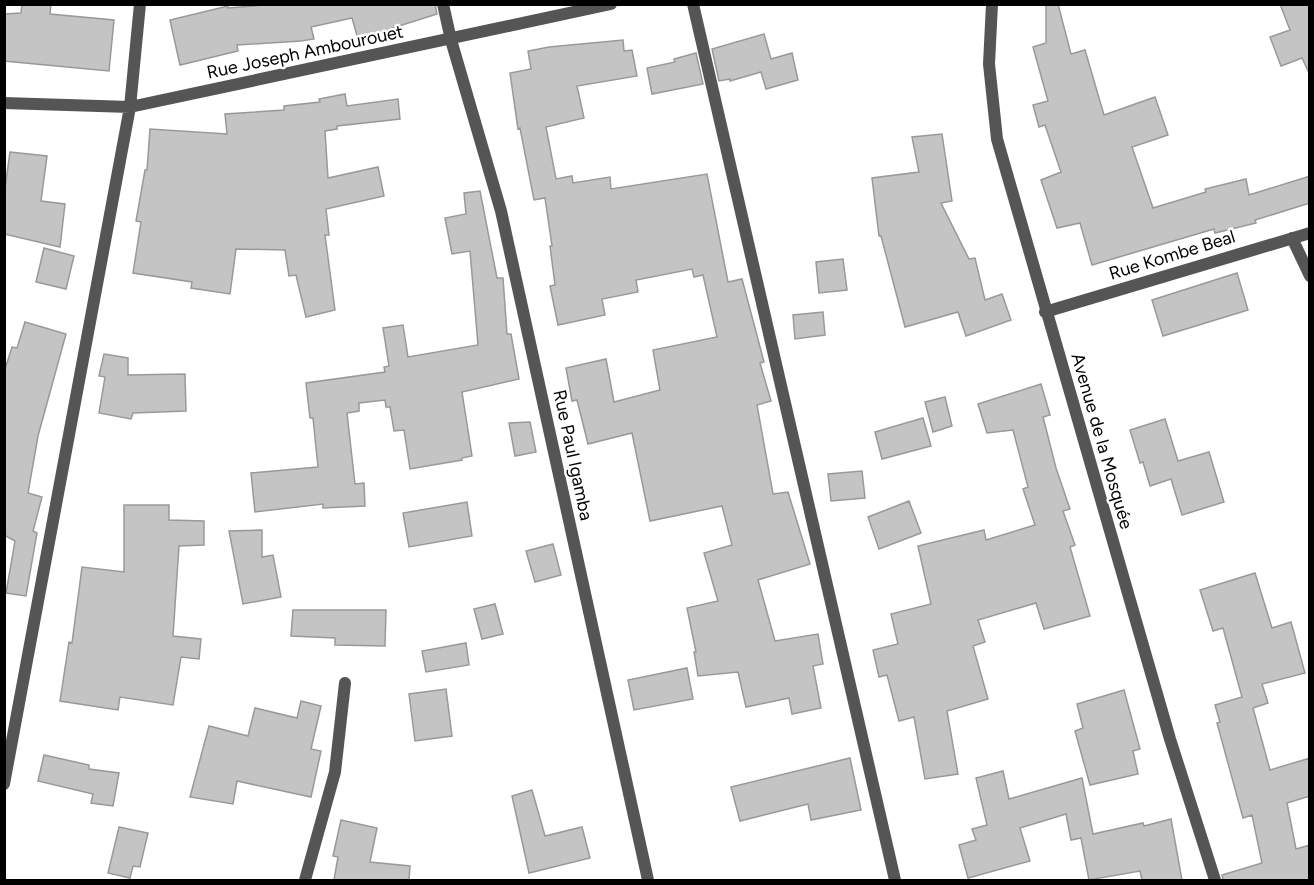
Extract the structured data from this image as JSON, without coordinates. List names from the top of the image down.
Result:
{
  "streets": {
    "street": [
      "Rue Joseph Ambourouet",
      "Rue Kombe Beal",
      "Avenue de la Mosquée",
      "Rue Paul Igamba"
    ]
  },
  "crossings": [
    ["Rue Joseph Ambourouet", "Rue Paul Igamba"],
    ["Rue Kombe Beal", "Avenue de la Mosquée"]
  ]
}
